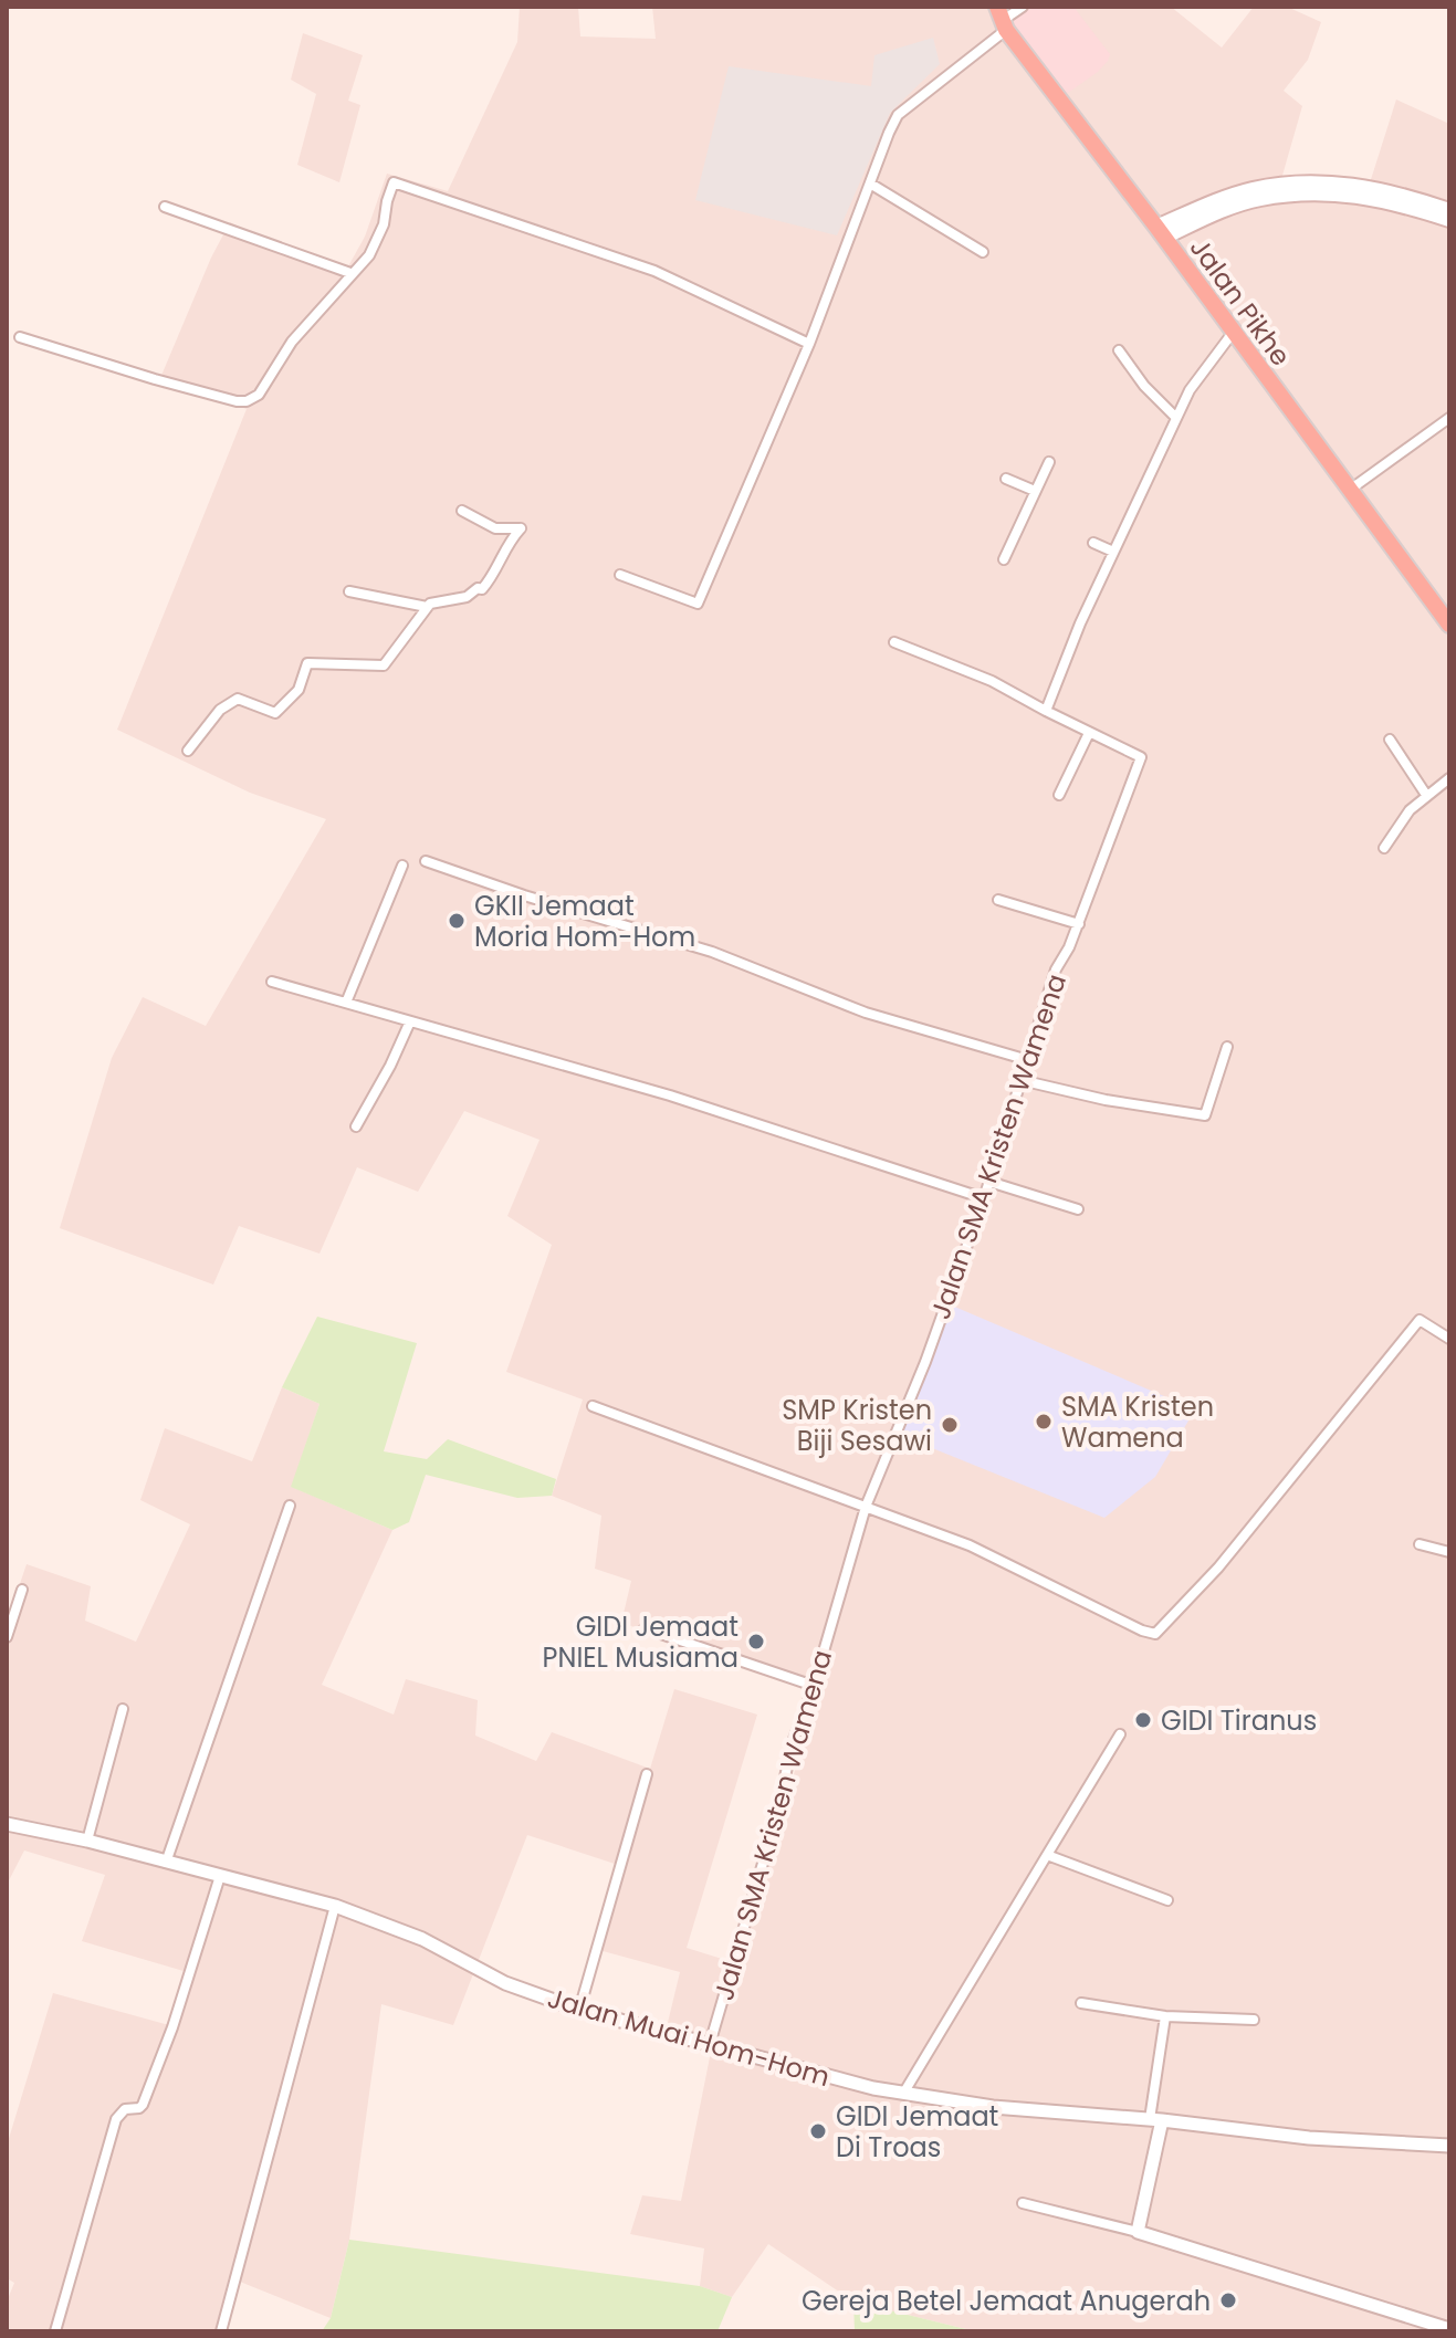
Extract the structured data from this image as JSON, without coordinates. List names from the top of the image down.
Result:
{
  "streets": {
    "highway": ["Jalan Pikhe"],
    "street": ["Jalan SMA Kristen Wamena", "Jalan Muai Hom-Hom"]
  },
  "crossings": [
    ["Jalan SMA Kristen Wamena", "Jalan Muai Hom-Hom"]
  ],
  "places": [
    "GKII Jemaat Moria Hom-Hom",
    "SMA Kristen Wamena",
    "SMP Kristen Biji Sesawi",
    "GIDI Jemaat PNIEL Musiama",
    "GIDI Tiranus",
    "GIDI Jemaat Di Troas",
    "Gereja Betel Jemaat Anugerah"
  ]
}
